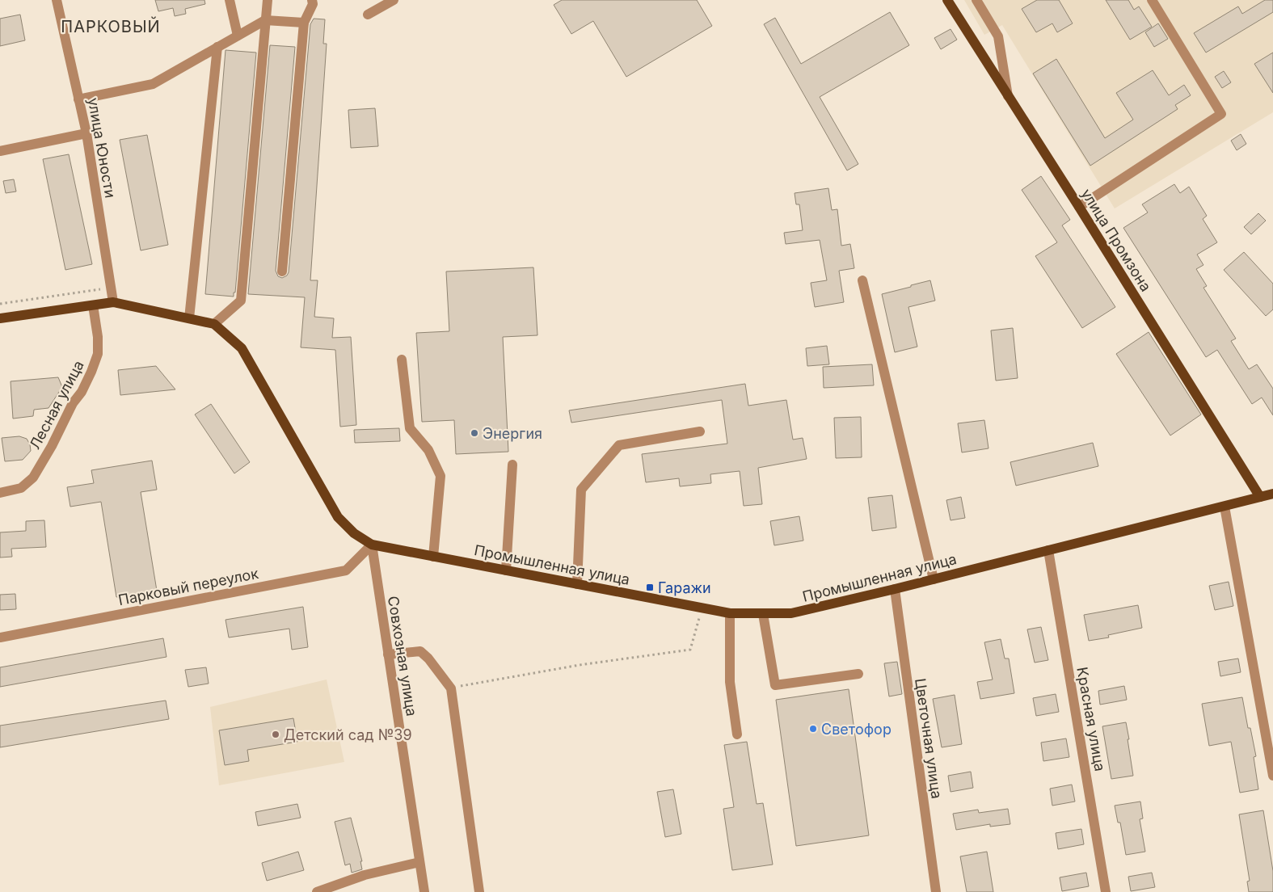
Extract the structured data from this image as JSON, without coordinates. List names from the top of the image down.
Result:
{
  "streets": {
    "main road": ["улица Промзона", "Промышленная улица"],
    "street": [
      "улица Юности",
      "Лесная улица",
      "Парковый переулок",
      "Совхозная улица",
      "Красная улица",
      "Цветочная улица"
    ]
  },
  "crossings": [
    ["улица Юности", "Промышленная улица"],
    ["улица Промзона", "Промышленная улица"],
    ["Промышленная улица", "Парковый переулок"],
    ["Промышленная улица", "Совхозная улица"],
    ["Промышленная улица", "Красная улица"],
    ["Промышленная улица", "Цветочная улица"],
    ["Парковый переулок", "Совхозная улица"]
  ],
  "districts": ["ПАРКОВЫЙ"],
  "places": {
    "other": ["Энергия", "Светофор", "Детский сад №39"],
    "transit": ["Гаражи"]
  }
}
